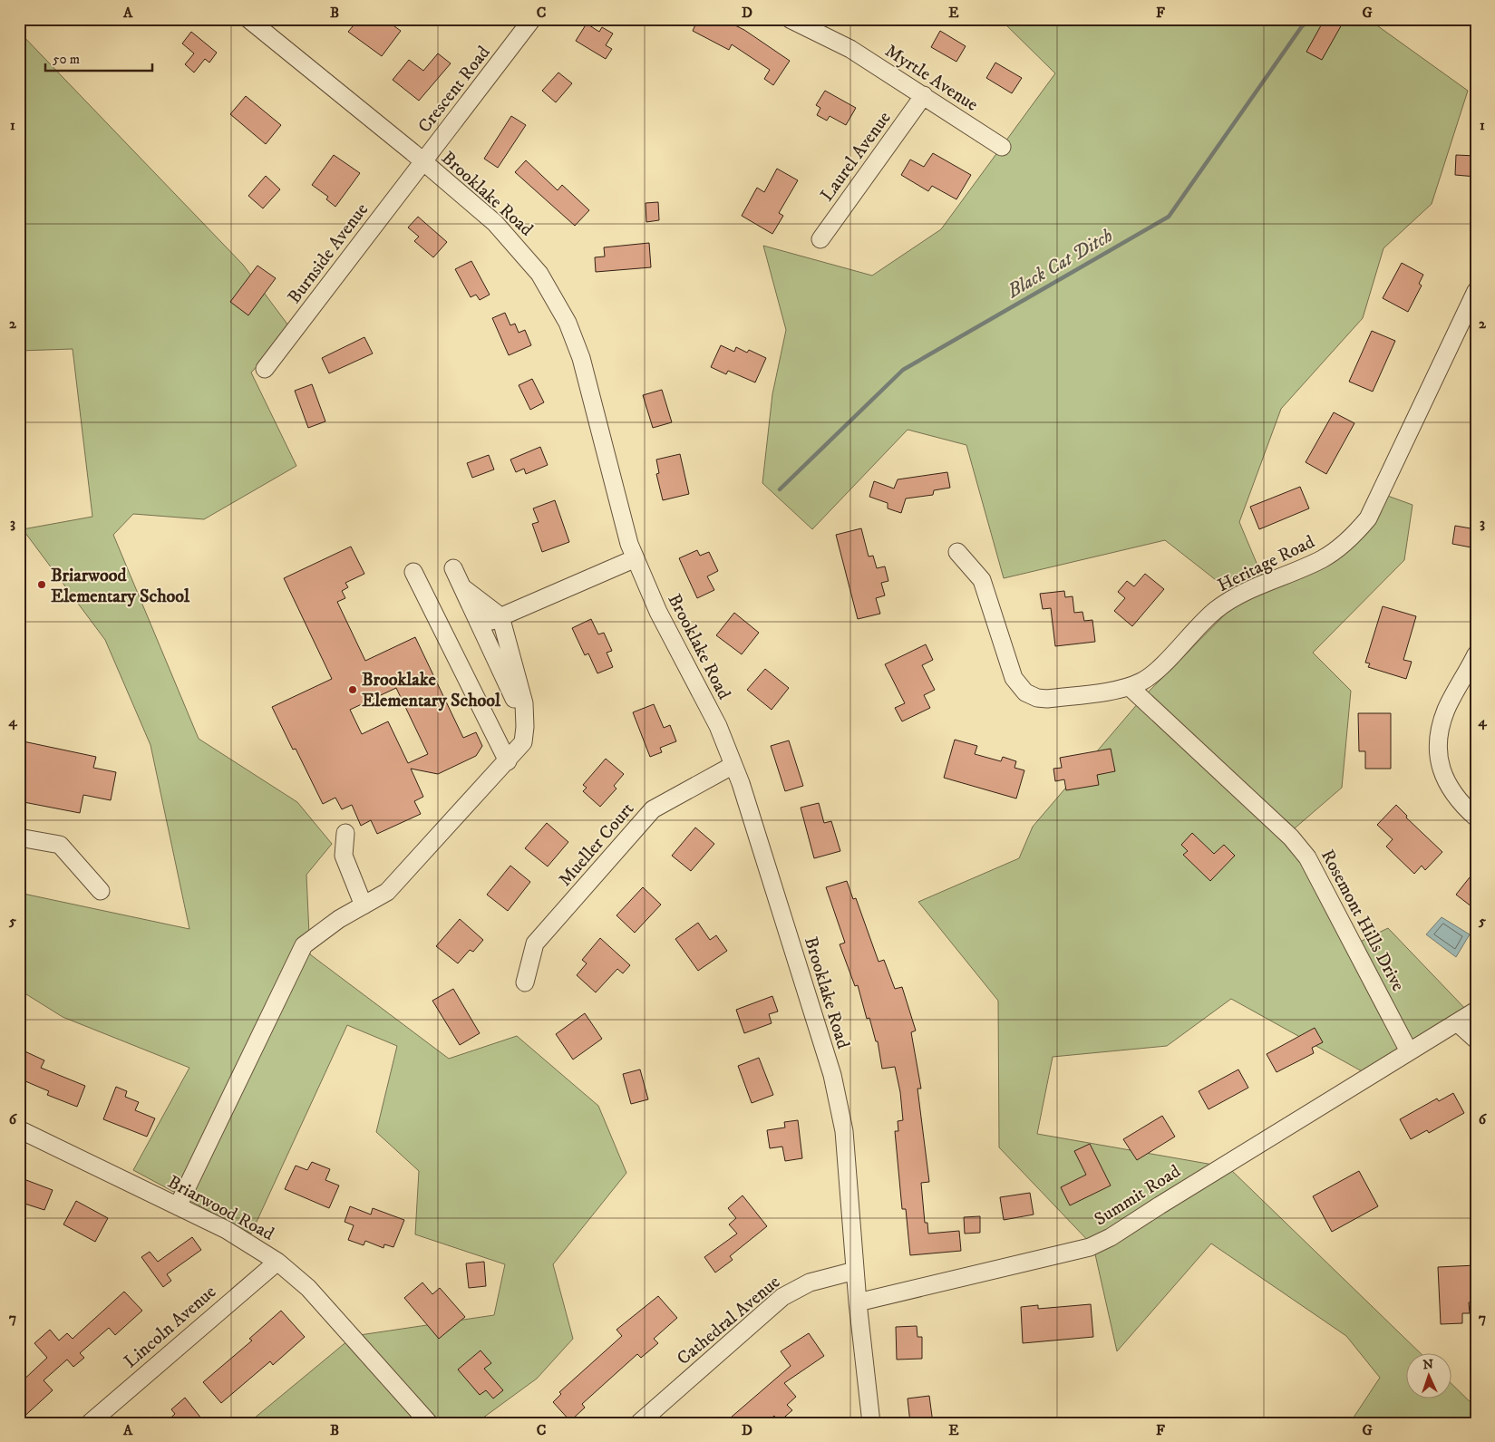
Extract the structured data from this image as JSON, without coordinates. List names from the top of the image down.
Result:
{
  "streets": {
    "street": [
      "Myrtle Avenue",
      "Crescent Road",
      "Laurel Avenue",
      "Brooklake Road",
      "Burnside Avenue",
      "Heritage Road",
      "Mueller Court",
      "Rosemont Hills Drive",
      "Summit Road",
      "Briarwood Road",
      "Cathedral Avenue",
      "Lincoln Avenue"
    ]
  },
  "crossings": [
    ["Myrtle Avenue", "Laurel Avenue"],
    ["Crescent Road", "Brooklake Road"],
    ["Crescent Road", "Burnside Avenue"],
    ["Brooklake Road", "Burnside Avenue"],
    ["Brooklake Road", "Mueller Court"],
    ["Brooklake Road", "Summit Road"],
    ["Brooklake Road", "Cathedral Avenue"],
    ["Heritage Road", "Rosemont Hills Drive"],
    ["Rosemont Hills Drive", "Summit Road"],
    ["Briarwood Road", "Lincoln Avenue"]
  ],
  "water": ["Black Cat Ditch"],
  "places": ["Briarwood Elementary School", "Brooklake Elementary School"],
  "scale_bar": "50 m",
  "north": "top",
  "grid": {
    "columns": [
      "A",
      "B",
      "C",
      "D",
      "E",
      "F",
      "G"
    ],
    "rows": [
      "1",
      "2",
      "3",
      "4",
      "5",
      "6",
      "7"
    ]
  }
}
